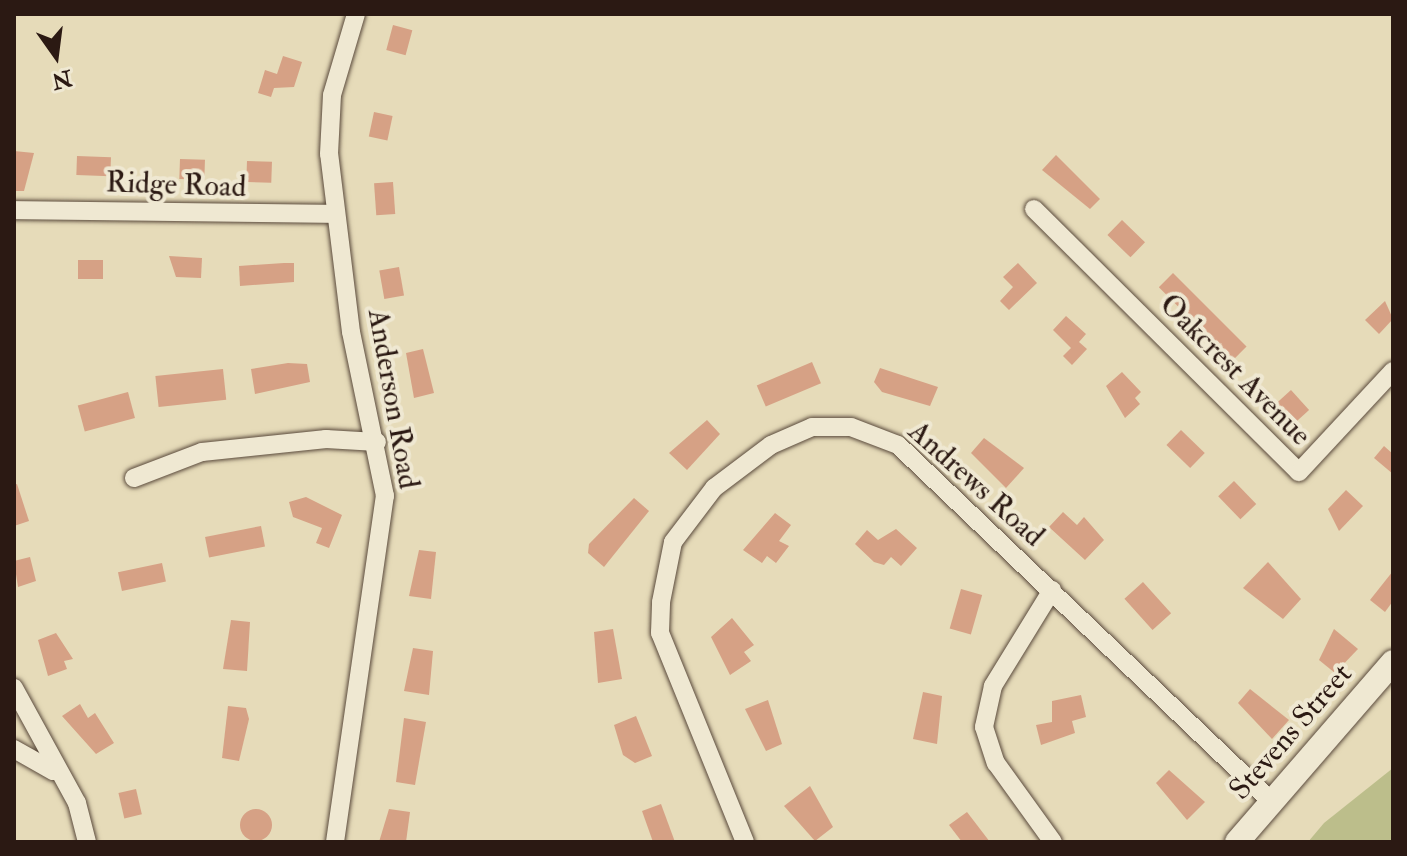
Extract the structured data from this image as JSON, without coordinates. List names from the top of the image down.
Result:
{
  "streets": {
    "street": [
      "Ridge Road",
      "Oakcrest Avenue",
      "Anderson Road",
      "Andrews Road",
      "Stevens Street"
    ]
  },
  "crossings": [
    ["Ridge Road", "Anderson Road"],
    ["Andrews Road", "Stevens Street"]
  ],
  "north": "bottom"
}
